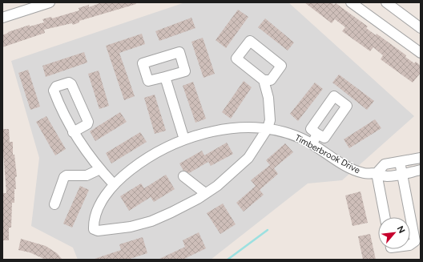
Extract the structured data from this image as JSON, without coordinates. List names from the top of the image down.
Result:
{
  "streets": {
    "street": ["Timberbrook Drive"]
  },
  "north": "top right"
}
